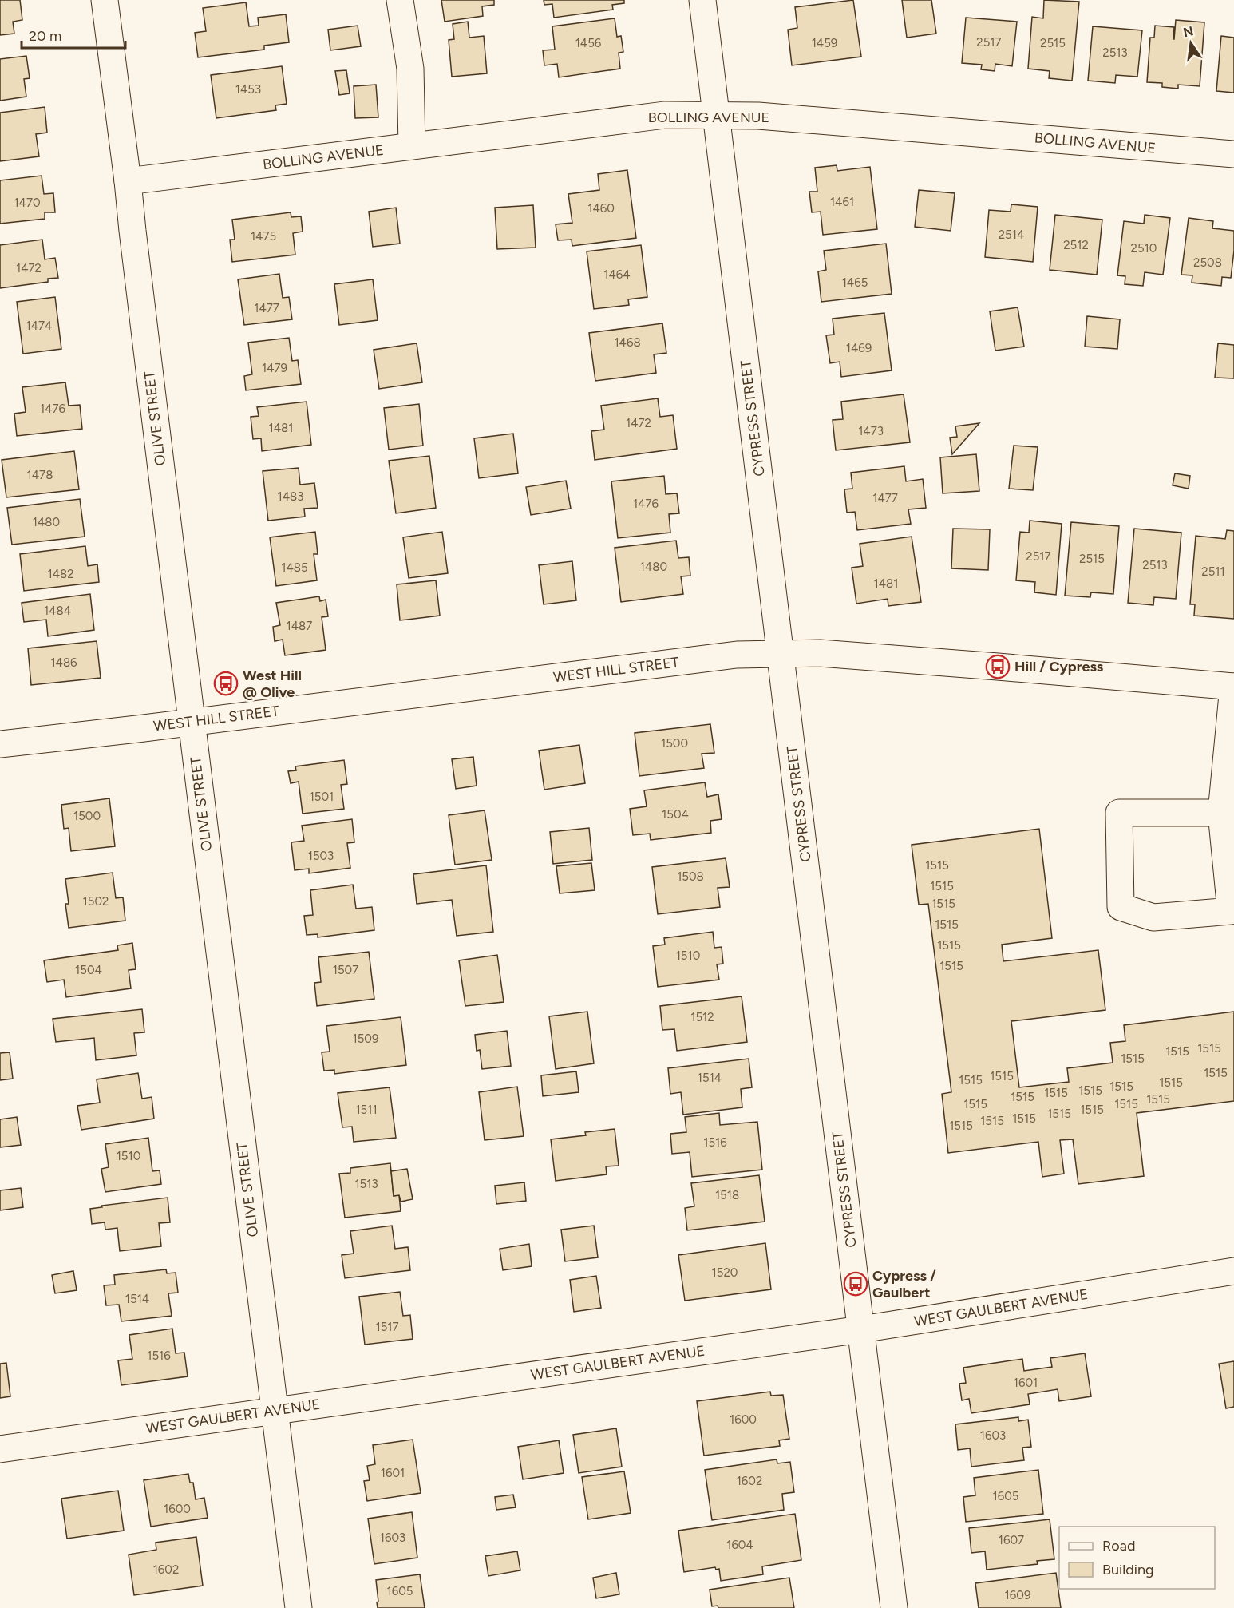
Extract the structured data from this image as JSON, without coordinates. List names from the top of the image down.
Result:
{
  "streets": {
    "street": [
      "BOLLING AVENUE",
      "OLIVE STREET",
      "CYPRESS STREET",
      "WEST HILL STREET",
      "WEST GAULBERT AVENUE"
    ]
  },
  "crossings": [
    ["BOLLING AVENUE", "OLIVE STREET"],
    ["BOLLING AVENUE", "CYPRESS STREET"],
    ["OLIVE STREET", "WEST HILL STREET"],
    ["OLIVE STREET", "WEST GAULBERT AVENUE"],
    ["CYPRESS STREET", "WEST HILL STREET"],
    ["CYPRESS STREET", "WEST GAULBERT AVENUE"]
  ],
  "places": {
    "bus stop": ["Hill / Cypress", "West Hill @ Olive", "Cypress / Gaulbert"]
  },
  "house_numbers": [
    "2517",
    "1456",
    "1459",
    "2515",
    "2513",
    "1453",
    "1461",
    "1470",
    "1460",
    "2514",
    "1475",
    "2512",
    "2510",
    "2508",
    "1472",
    "1464",
    "1465",
    "1477",
    "1474",
    "1468",
    "1469",
    "1479",
    "1476",
    "1472",
    "1481",
    "1473",
    "1478",
    "1483",
    "1477",
    "1476",
    "1480",
    "2517",
    "2515",
    "2513",
    "1480",
    "1485",
    "2511",
    "1482",
    "1481",
    "1484",
    "1487",
    "1486",
    "1500",
    "1501",
    "1504",
    "1500",
    "1503",
    "1515",
    "1508",
    "1515",
    "1502",
    "1515",
    "1515",
    "1515",
    "1510",
    "1515",
    "1504",
    "1507",
    "1512",
    "1509",
    "1515",
    "1515",
    "1515",
    "1515",
    "1515",
    "1514",
    "1515",
    "1515",
    "1515",
    "1515",
    "1515",
    "1515",
    "1515",
    "1515",
    "1515",
    "1511",
    "1515",
    "1515",
    "1515",
    "1515",
    "1515",
    "1516",
    "1510",
    "1513",
    "1518",
    "1520",
    "1514",
    "1517",
    "1516",
    "1601",
    "1600",
    "1603",
    "1601",
    "1602",
    "1605",
    "1600",
    "1603",
    "1607",
    "1604",
    "1602",
    "1605",
    "1609"
  ],
  "legend": ["Road", "Building"],
  "scale_bar": "20 m",
  "north": "top"
}
